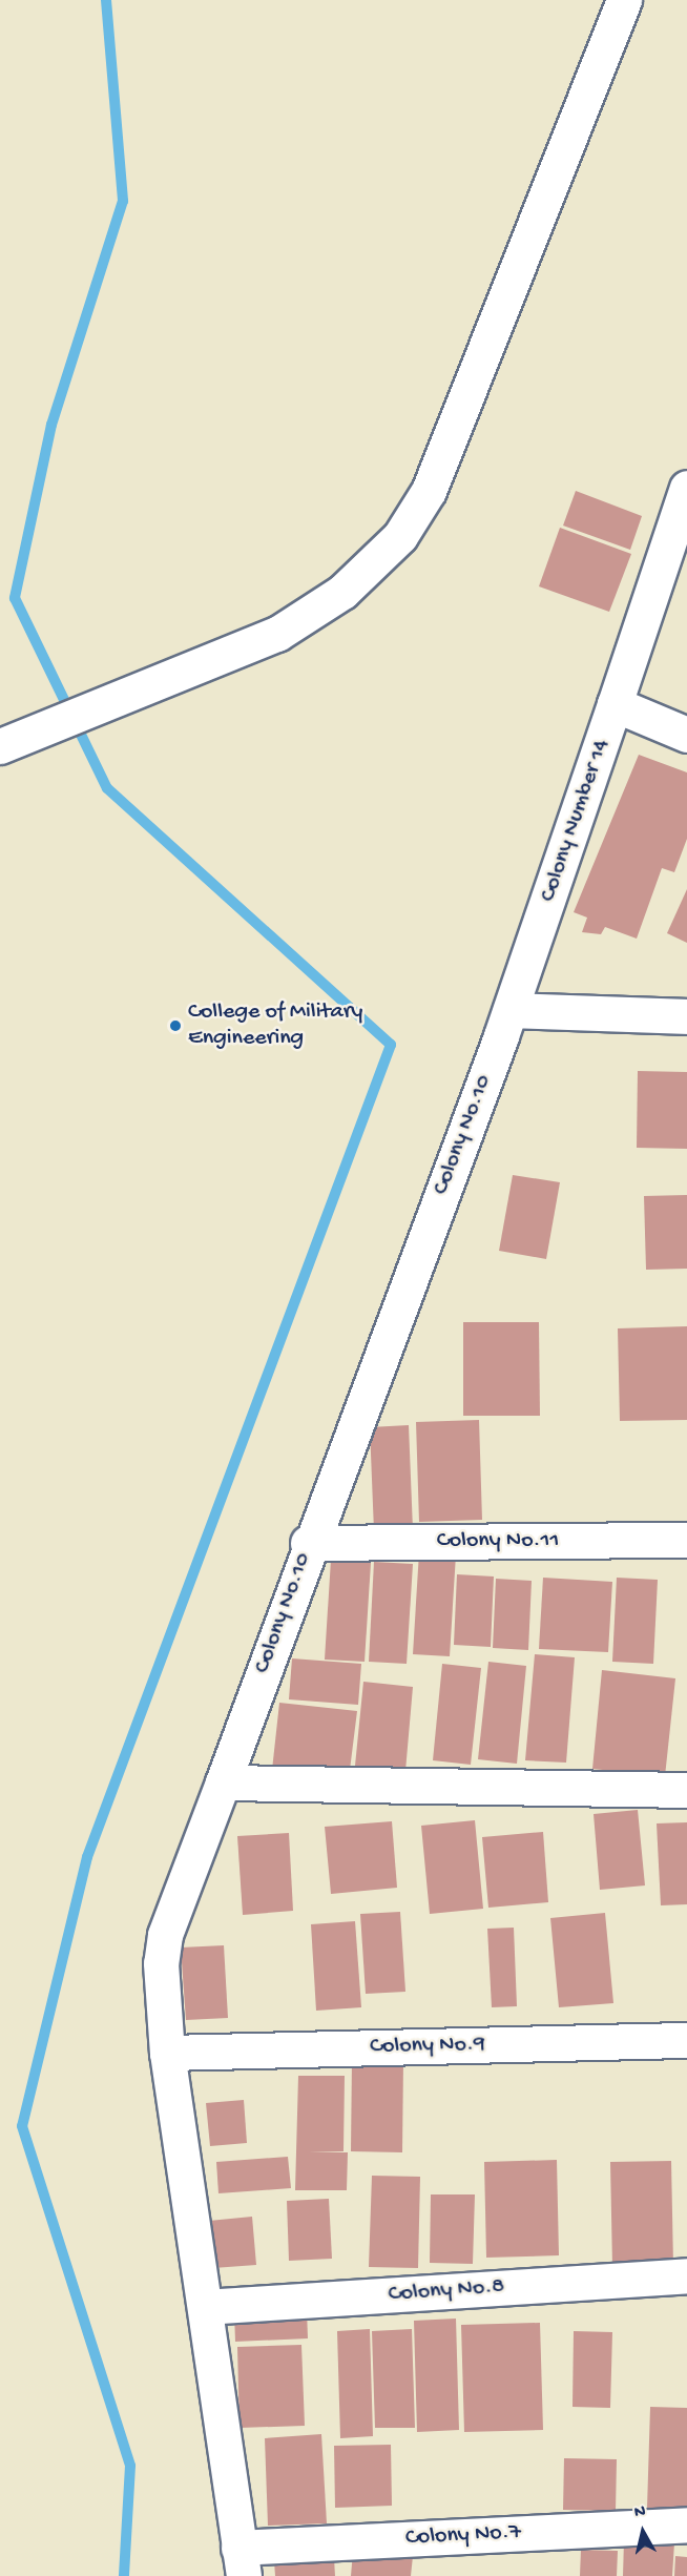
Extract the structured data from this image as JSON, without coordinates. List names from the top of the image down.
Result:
{
  "streets": {
    "street": [
      "Colony Number 14",
      "Colony No.10",
      "Colony No.11",
      "Colony No.9",
      "Colony No.8",
      "Colony No.7"
    ]
  },
  "crossings": [
    ["Colony Number 14", "Colony No.10"],
    ["Colony No.10", "Colony No.11"],
    ["Colony No.10", "Colony No.9"],
    ["Colony No.10", "Colony No.8"],
    ["Colony No.10", "Colony No.7"]
  ],
  "places": ["College of Military Engineering"],
  "north": "top"
}
